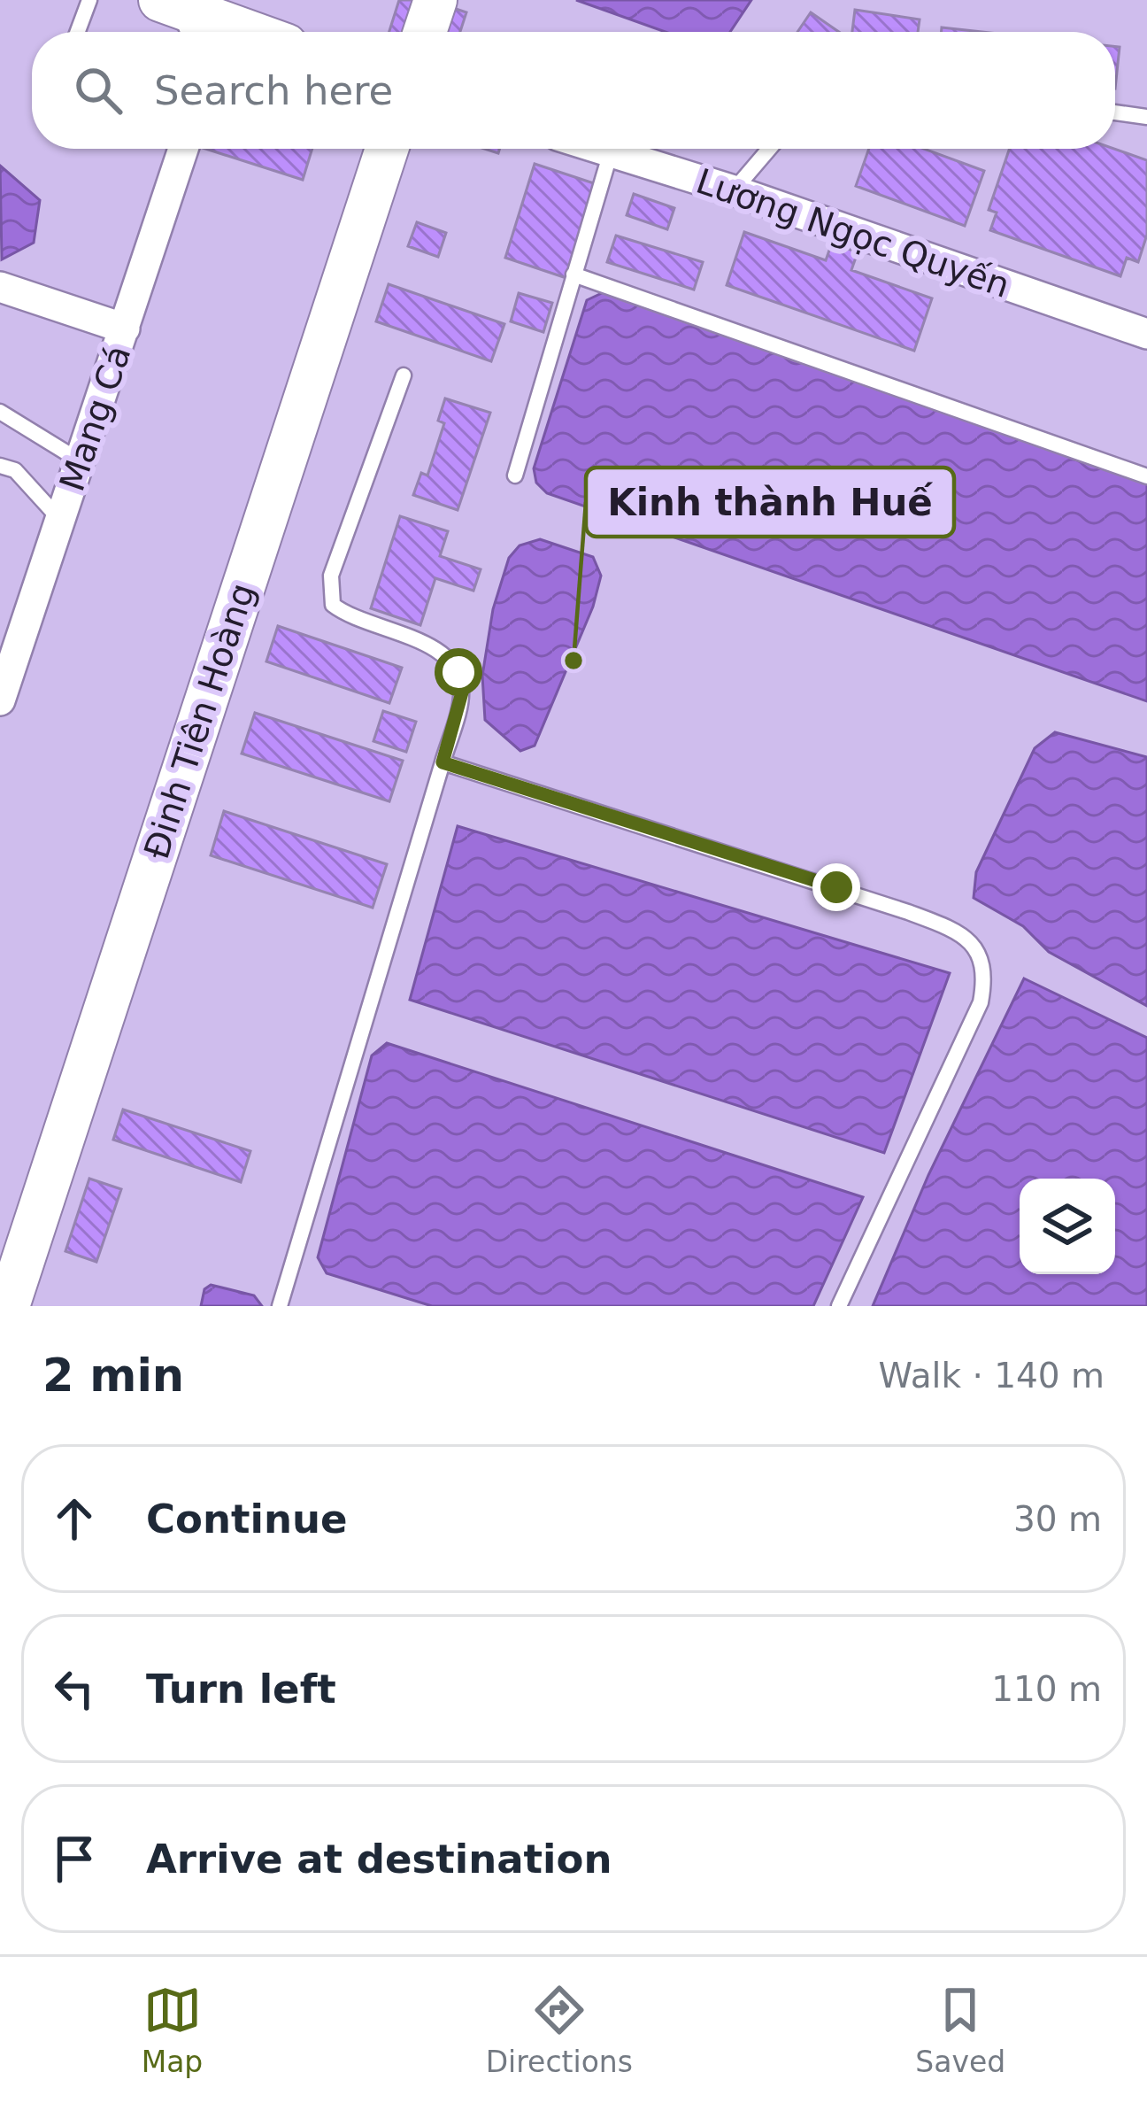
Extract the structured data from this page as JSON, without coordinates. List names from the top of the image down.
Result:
{
  "streets": {
    "main road": ["Đinh Tiên Hoàng"],
    "street": ["Lương Ngọc Quyến", "Mang Cá"]
  },
  "places": ["Kinh thành Huế"],
  "page": {
    "search": "Search here",
    "heading": ["2 min", "Walk · 140 m"],
    "list": [
      ["Continue", "30 m"],
      ["Turn left", "110 m"],
      "Arrive at destination"
    ],
    "nav": ["Map", "Directions", "Saved"]
  }
}
